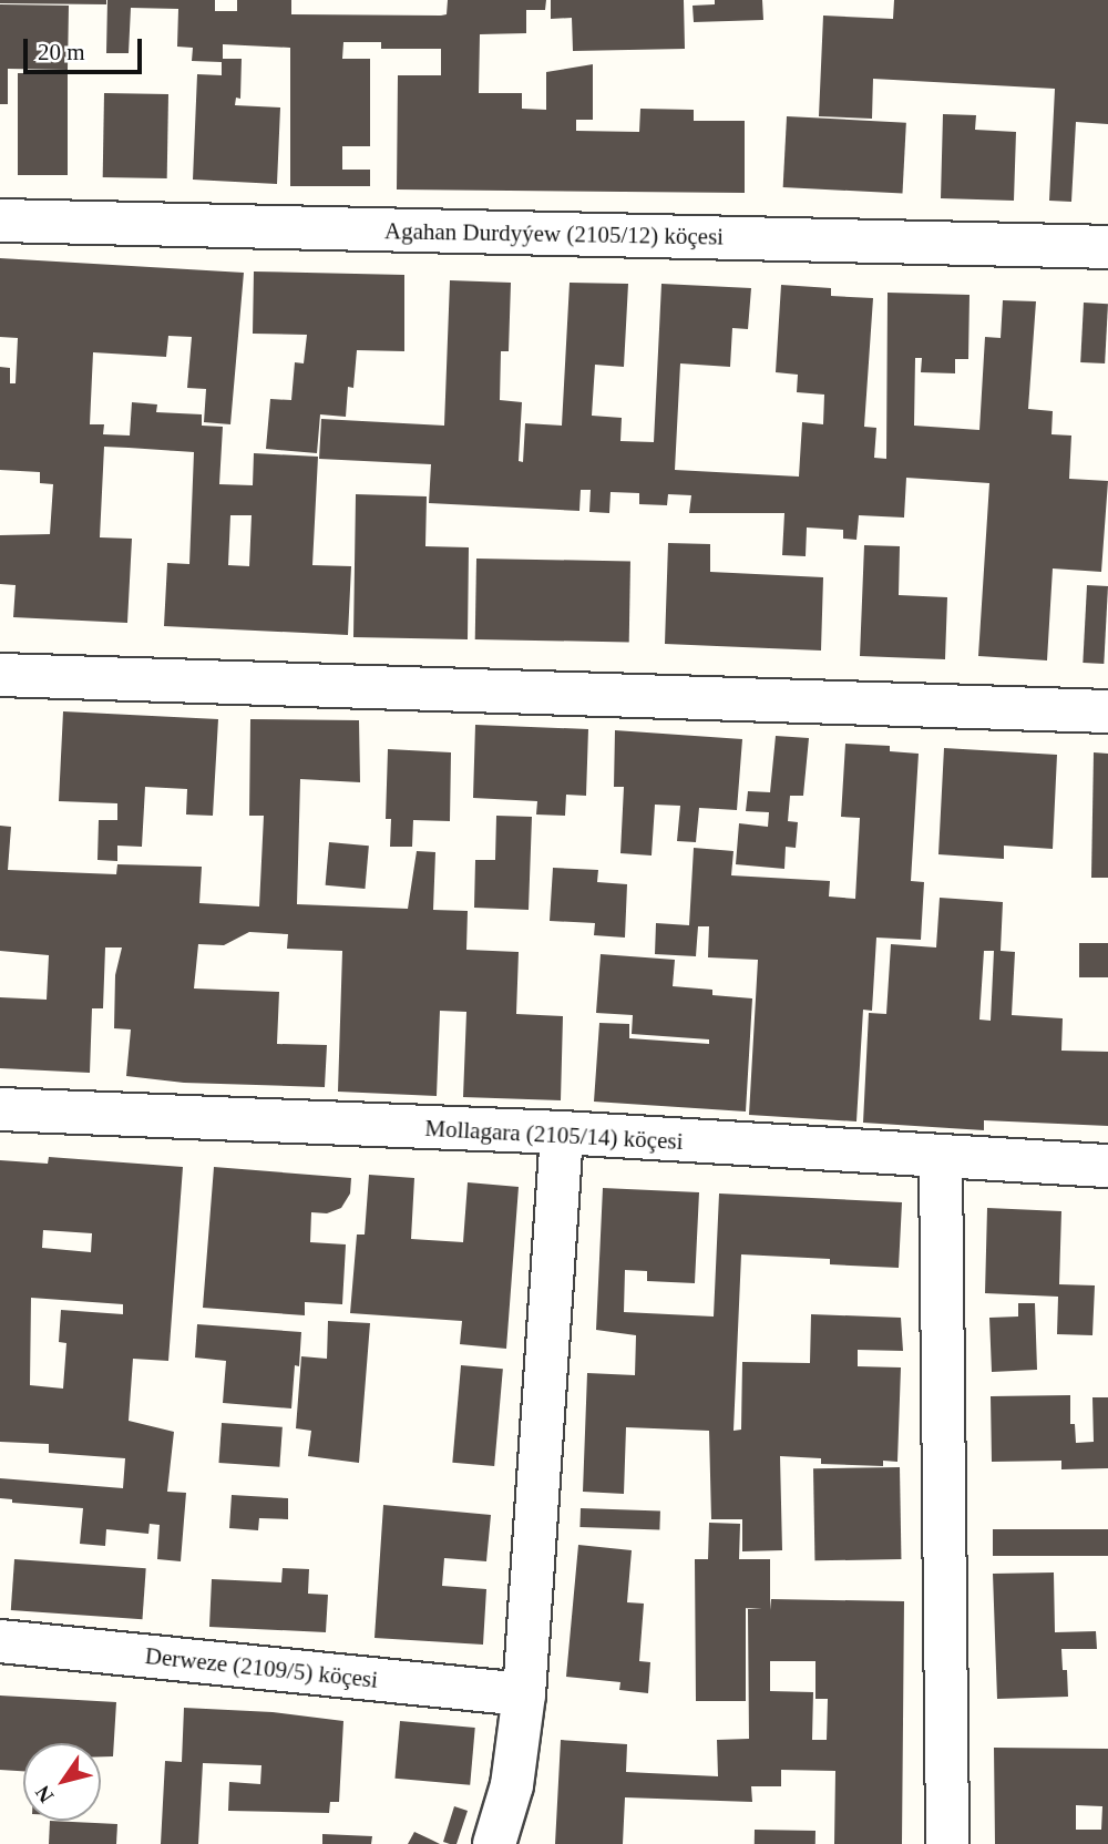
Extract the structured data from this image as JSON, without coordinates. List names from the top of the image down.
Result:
{
  "streets": {
    "street": ["Agahan Durdyýew (2105/12) köçesi", "Mollagara (2105/14) köçesi", "Derweze (2109/5) köçesi"]
  },
  "scale_bar": "20 m",
  "north": "bottom left"
}
